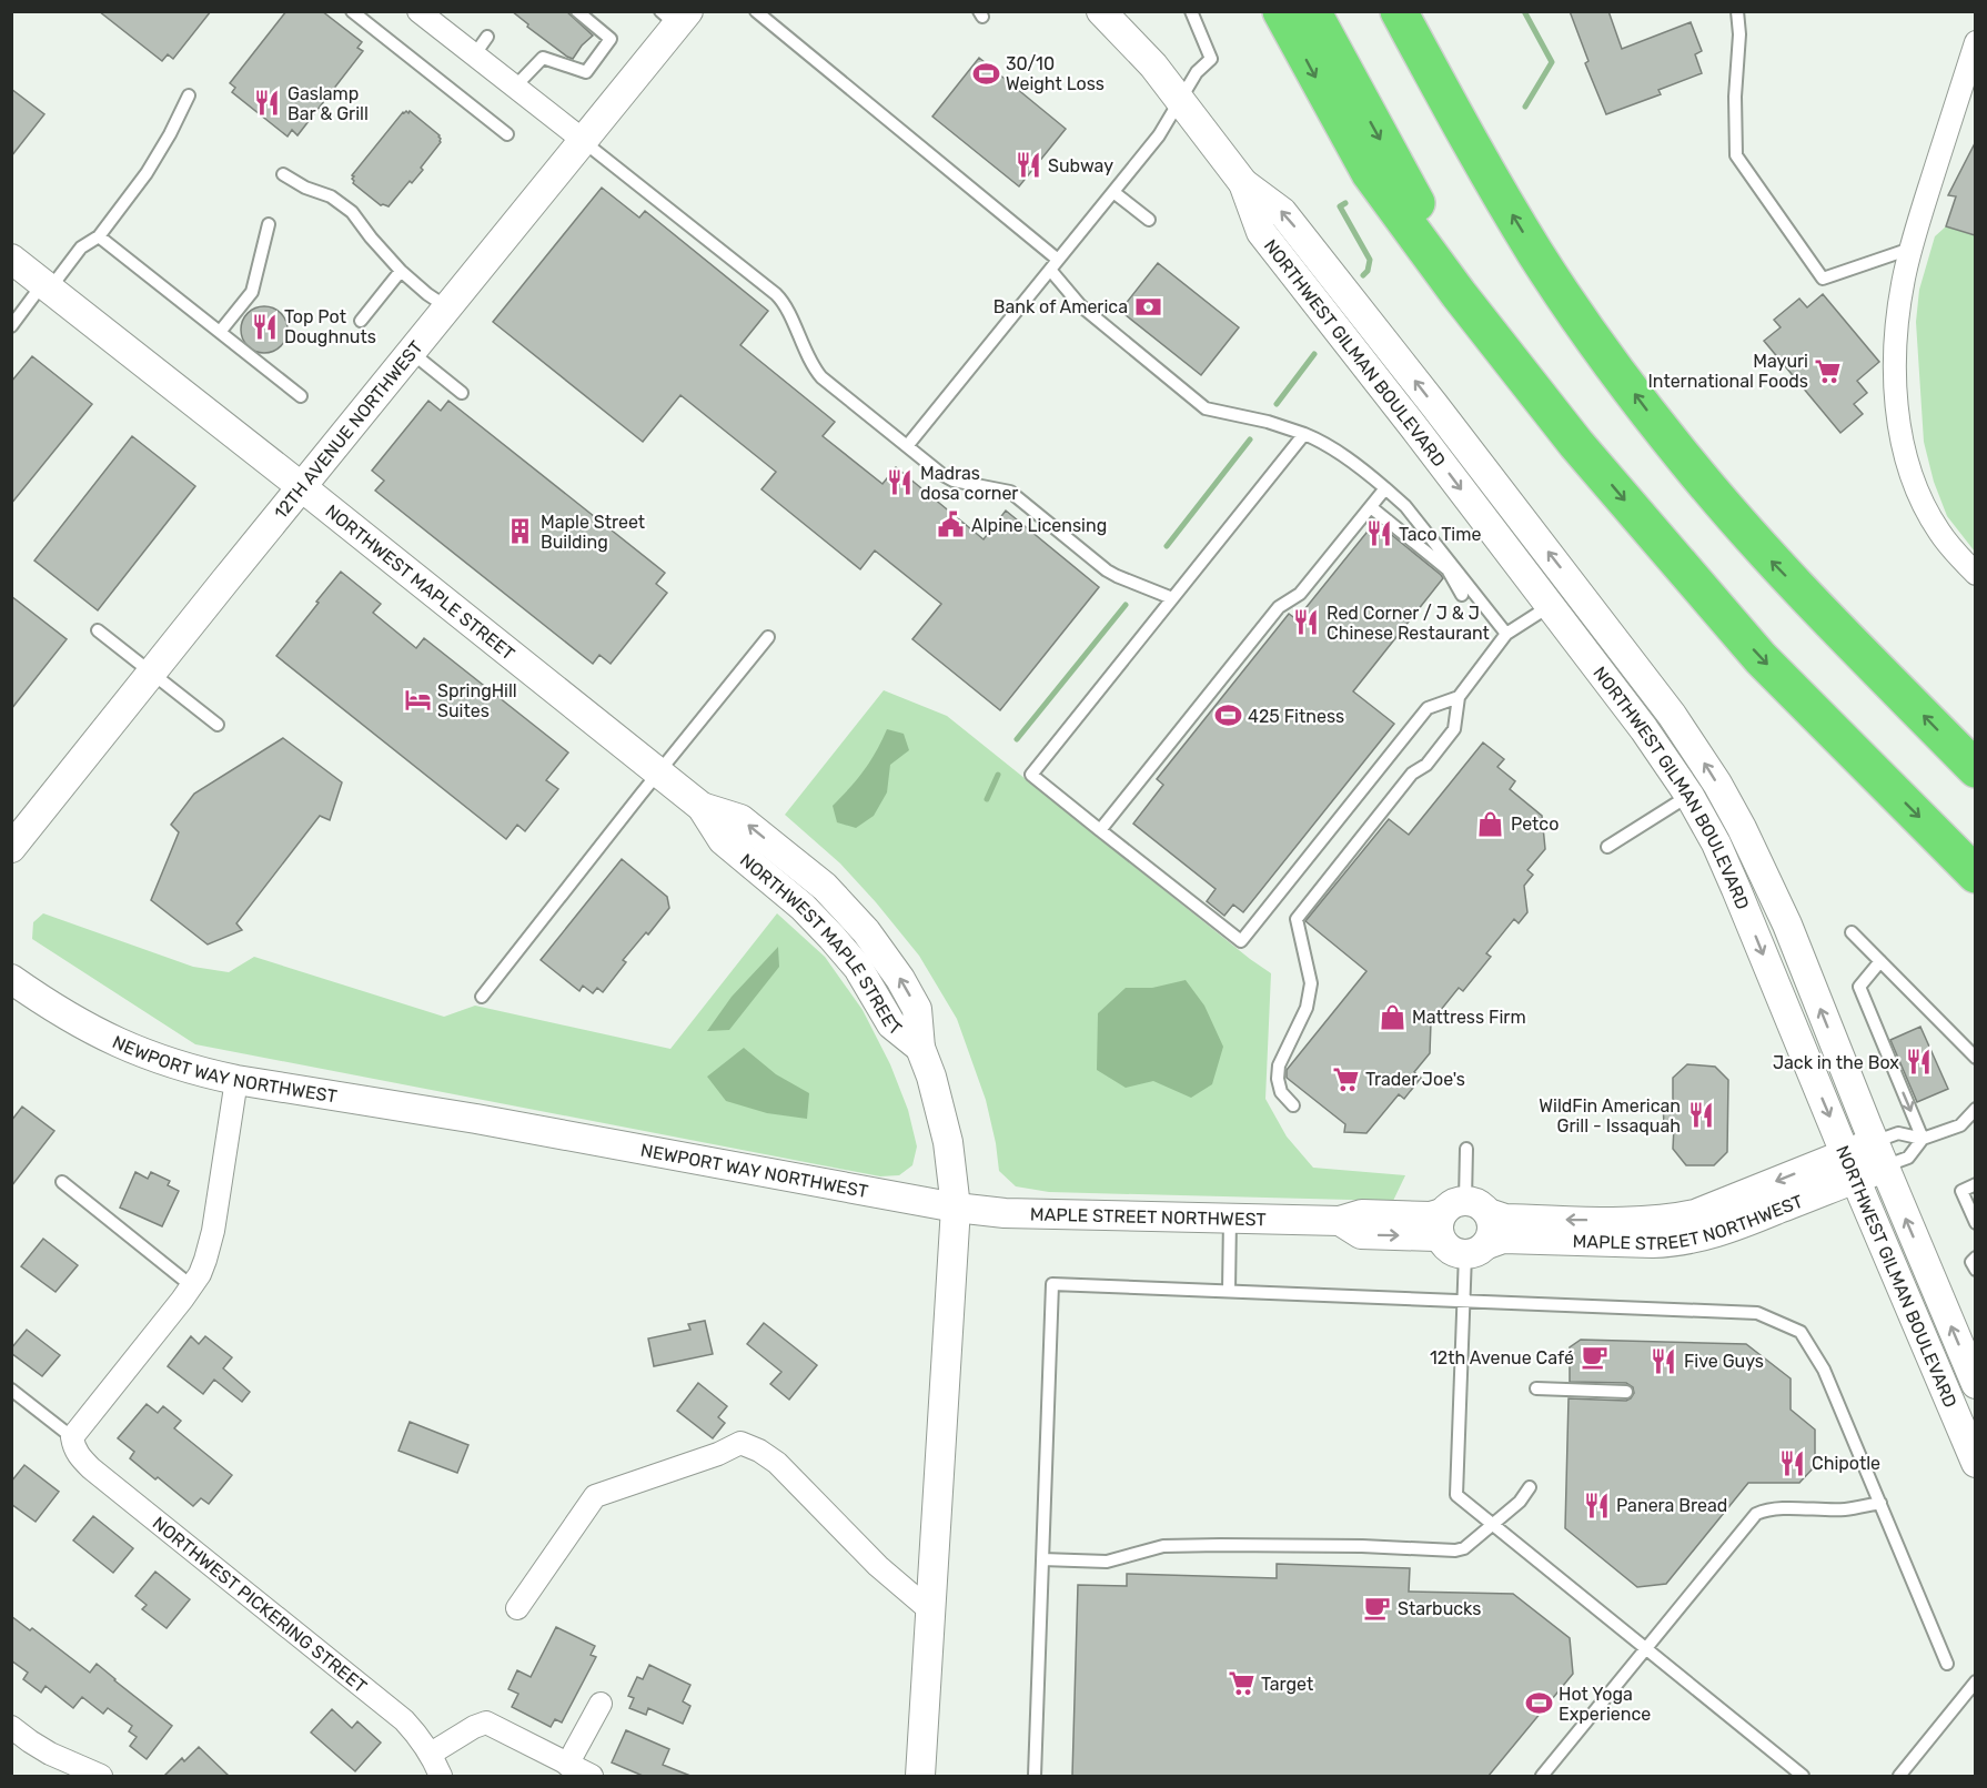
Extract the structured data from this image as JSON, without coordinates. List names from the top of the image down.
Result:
{
  "streets": {
    "street": [
      "NORTHWEST GILMAN BOULEVARD",
      "12TH AVENUE NORTHWEST",
      "NORTHWEST MAPLE STREET",
      "NEWPORT WAY NORTHWEST",
      "MAPLE STREET NORTHWEST",
      "NORTHWEST PICKERING STREET"
    ]
  },
  "crossings": [
    ["NORTHWEST GILMAN BOULEVARD", "MAPLE STREET NORTHWEST"],
    ["12TH AVENUE NORTHWEST", "NORTHWEST MAPLE STREET"],
    ["NORTHWEST MAPLE STREET", "NEWPORT WAY NORTHWEST"],
    ["NORTHWEST MAPLE STREET", "MAPLE STREET NORTHWEST"],
    ["NEWPORT WAY NORTHWEST", "MAPLE STREET NORTHWEST"]
  ],
  "places": {
    "sports": ["30/10 Weight Loss", "425 Fitness", "Hot Yoga Experience"],
    "restaurant": [
      "Gaslamp Bar & Grill",
      "Subway",
      "Top Pot Doughnuts",
      "Madras dosa corner",
      "Taco Time",
      "Red Corner / J & J Chinese Restaurant",
      "Jack in the Box",
      "WildFin American Grill - Issaquah",
      "Five Guys",
      "Chipotle",
      "Panera Bread"
    ],
    "bank": ["Bank of America"],
    "supermarket": ["Mayuri International Foods", "Trader Joe's", "Target"],
    "public building": ["Alpine Licensing"],
    "building": ["Maple Street Building"],
    "hotel": ["SpringHill Suites"],
    "shop": ["Petco", "Mattress Firm"],
    "cafe": ["12th Avenue Café", "Starbucks"]
  }
}
